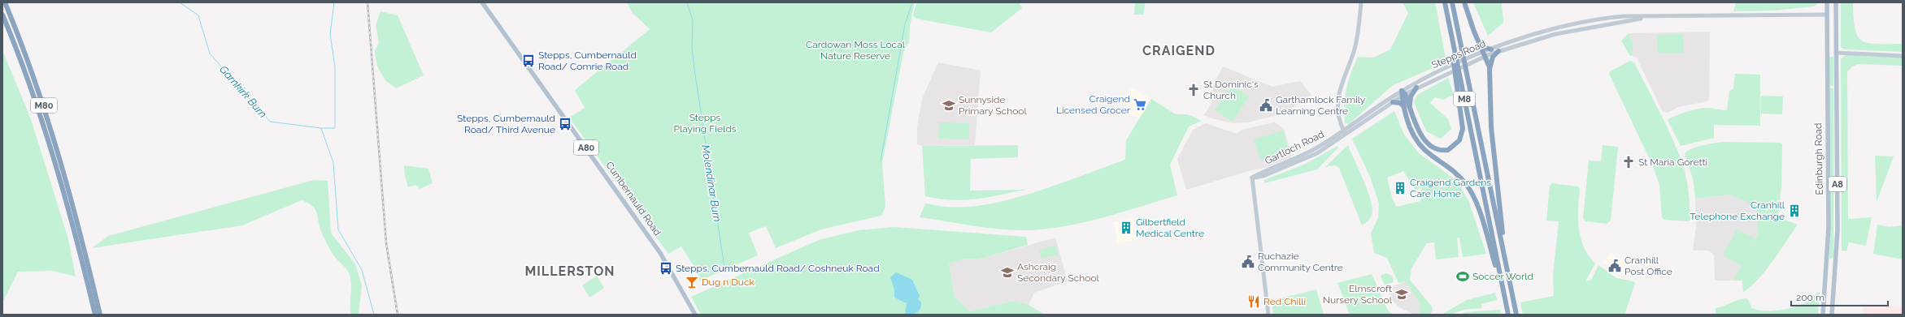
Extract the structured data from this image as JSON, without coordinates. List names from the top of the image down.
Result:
{
  "streets": {
    "highway": ["M8", "M80"],
    "main road": [
      "Stepps Road",
      "A80",
      "Gartloch Road",
      "Edinburgh Road",
      "A8",
      "Cumbernauld Road"
    ]
  },
  "crossings": [
    ["Stepps Road", "Gartloch Road"],
    ["Stepps Road", "Edinburgh Road"]
  ],
  "districts": ["CRAIGEND", "MILLERSTON"],
  "water": ["Garnkirk Burn", "Molendinar Burn"],
  "parks": ["Cardowan Moss Local Nature Reserve", "Stepps Playing Fields"],
  "places": {
    "bus stop": ["Stepps, Cumbernauld Road/ Comrie Road", "Stepps, Cumbernauld Road/ Third Avenue", "Stepps, Cumbernauld Road/ Coshneuk Road"],
    "church": ["St Dominic's Church", "St Maria Goretti"],
    "supermarket": ["Craigend Licensed Grocer"],
    "school or university": ["Sunnyside Primary School", "Ashcraig Secondary School", "Elmscroft Nursery School"],
    "public building": ["Garthamlock Family Learning Centre", "Ruchazie Community Centre", "Cranhill Post Office"],
    "building": ["Craigend Gardens Care Home", "Cranhill Telephone Exchange", "Gilbertfield Medical Centre"],
    "sports": ["Soccer World"],
    "bar": ["Dug n Duck"],
    "restaurant": ["Red Chilli"]
  },
  "scale_bar": "200 m"
}
